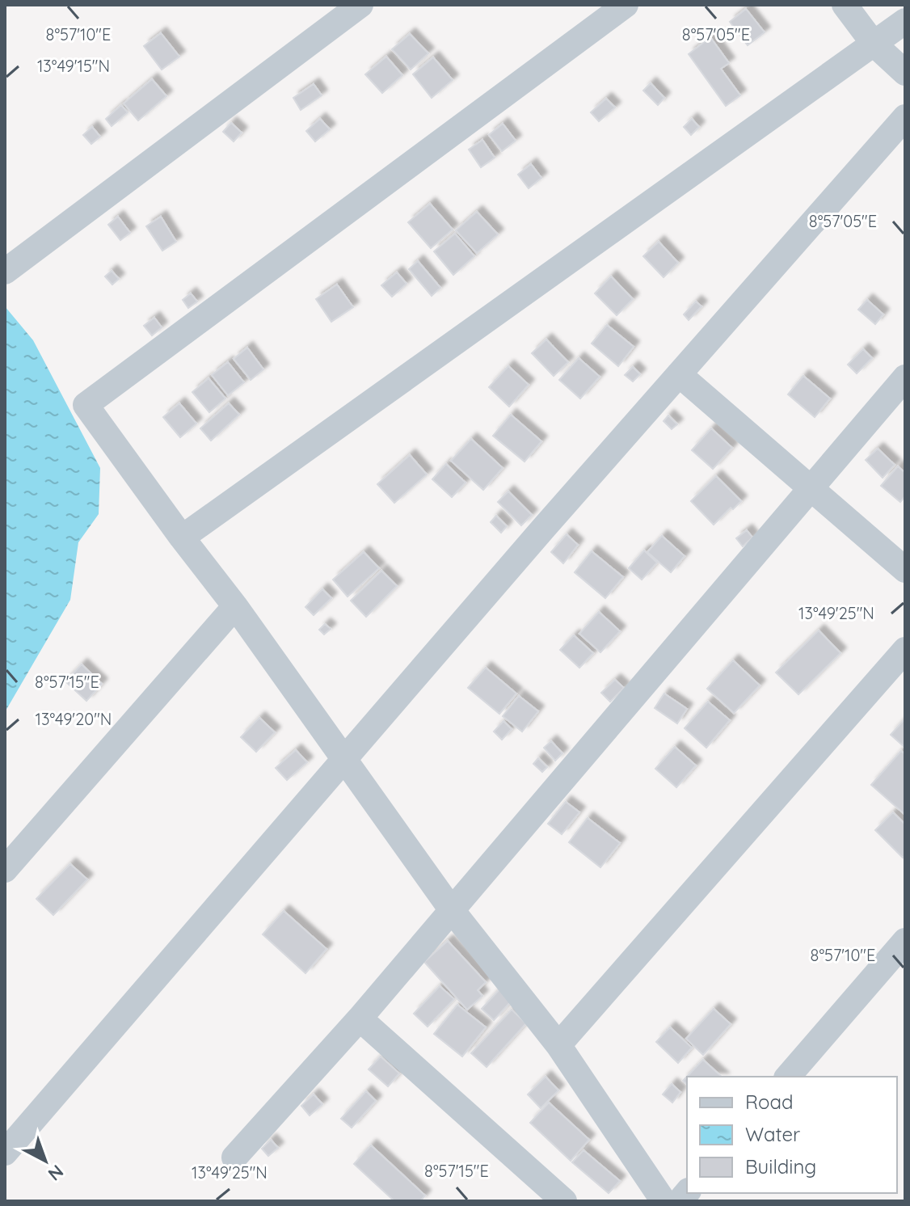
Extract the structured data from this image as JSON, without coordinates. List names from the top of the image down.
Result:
{
  "legend": ["Road", "Water", "Building"],
  "north": "bottom right",
  "coordinates": [
    "8°57'10\"E",
    "8°57'05\"E",
    "13°49'15\"N",
    "13°49'25\"N",
    "8°57'15\"E",
    "13°49'20\"N"
  ]
}
